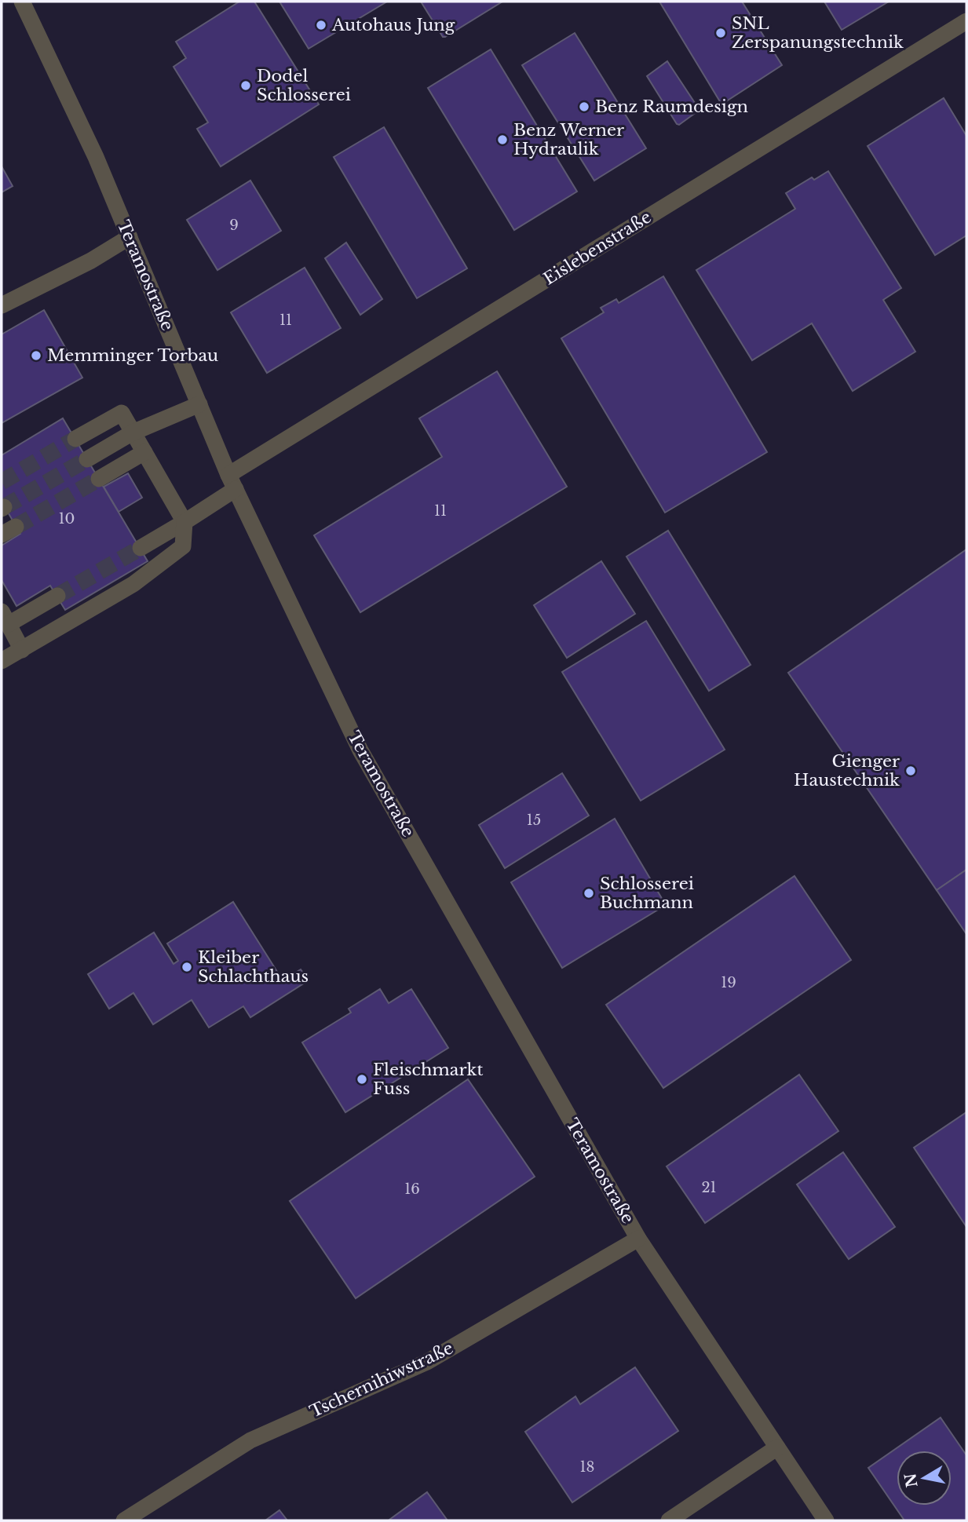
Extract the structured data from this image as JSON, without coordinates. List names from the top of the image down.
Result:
{
  "streets": {
    "street": ["Eislebenstraße", "Teramostraße", "Tschernihiwstraße"]
  },
  "crossings": [
    ["Eislebenstraße", "Teramostraße"],
    ["Teramostraße", "Tschernihiwstraße"]
  ],
  "places": [
    "Autohaus Jung",
    "SNL Zerspanungstechnik",
    "Dodel Schlosserei",
    "Benz Raumdesign",
    "Benz Werner Hydraulik",
    "Memminger Torbau",
    "Gienger Haustechnik",
    "Schlosserei Buchmann",
    "Kleiber Schlachthaus",
    "Fleischmarkt Fuss"
  ],
  "house_numbers": [
    "9",
    "11",
    "11",
    "10",
    "15",
    "19",
    "21",
    "16",
    "18"
  ],
  "north": "left"
}
